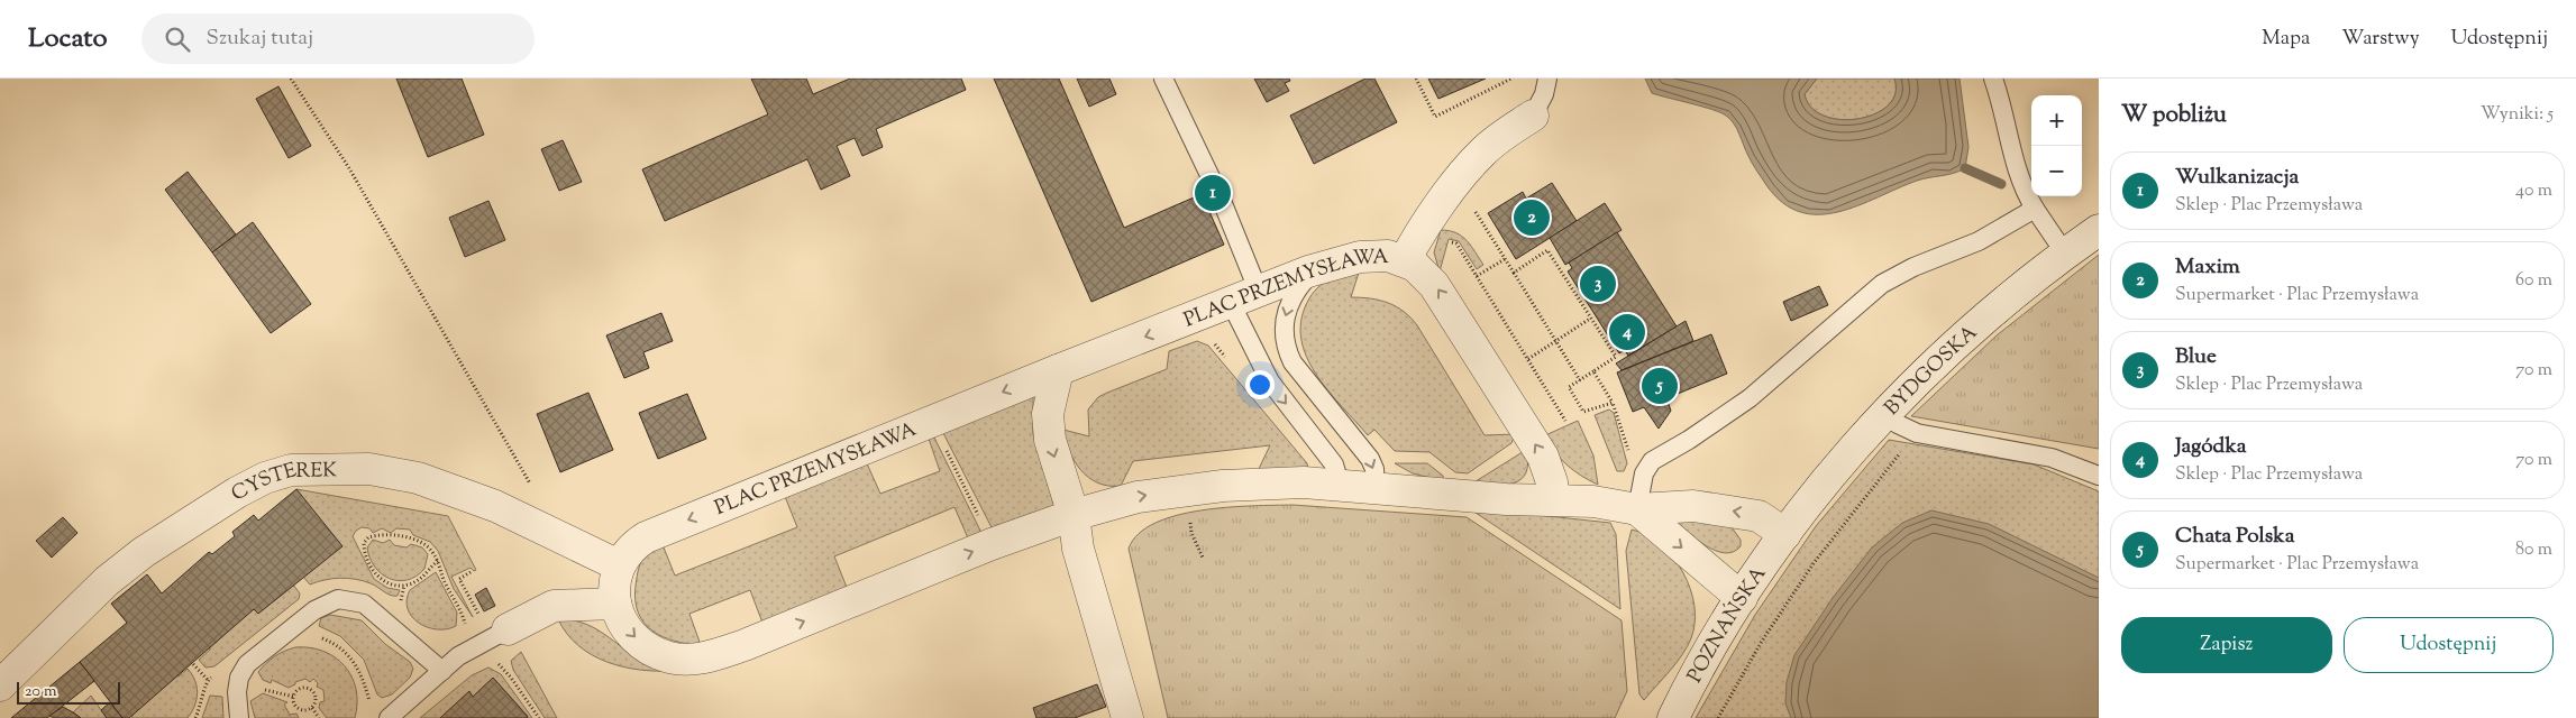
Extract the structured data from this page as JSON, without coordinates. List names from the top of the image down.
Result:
{
  "streets": {
    "street": [
      "PLAC PRZEMYSŁAWA",
      "BYDGOSKA",
      "CYSTEREK",
      "POZNAŃSKA"
    ]
  },
  "crossings": [
    ["PLAC PRZEMYSŁAWA", "CYSTEREK"],
    ["BYDGOSKA", "POZNAŃSKA"]
  ],
  "scale_bar": "20 m",
  "page": {
    "header": "Locato",
    "search": "Szukaj tutaj",
    "nav": ["Mapa", "Warstwy", "Udostępnij"],
    "heading": ["W pobliżu", "Wyniki: 5"],
    "map_buttons": ["+", "−"],
    "list": [
      {
        "mark": "1",
        "name": "Wulkanizacja",
        "note": "Sklep · Plac Przemysława",
        "value": "40 m"
      },
      {
        "mark": "2",
        "name": "Maxim",
        "note": "Supermarket · Plac Przemysława",
        "value": "60 m"
      },
      {
        "mark": "3",
        "name": "Blue",
        "note": "Sklep · Plac Przemysława",
        "value": "70 m"
      },
      {
        "mark": "4",
        "name": "Jagódka",
        "note": "Sklep · Plac Przemysława",
        "value": "70 m"
      },
      {
        "mark": "5",
        "name": "Chata Polska",
        "note": "Supermarket · Plac Przemysława",
        "value": "80 m"
      }
    ],
    "pins": [
      "1",
      "2",
      "3",
      "4",
      "5"
    ],
    "buttons": ["Zapisz", "Udostępnij"],
    "scale": "20 m"
  }
}
